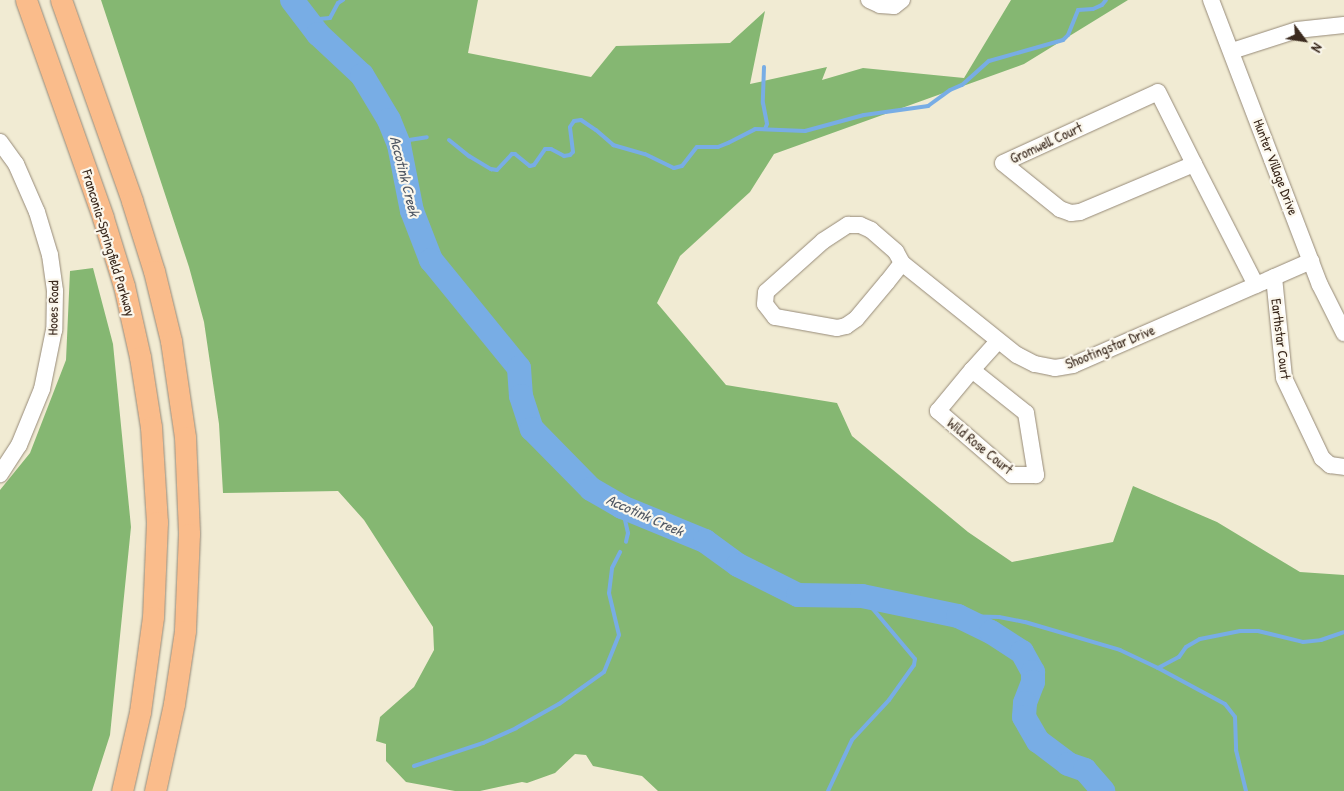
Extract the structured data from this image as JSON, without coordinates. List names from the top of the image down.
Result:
{
  "streets": {
    "main road": ["Franconia-Springfield Parkway"],
    "street": [
      "Gromwell Court",
      "Hunter Village Drive",
      "Hooes Road",
      "Earthstar Court",
      "Shootingstar Drive",
      "Wild Rose Court"
    ]
  },
  "crossings": [
    ["Gromwell Court", "Shootingstar Drive"],
    ["Hunter Village Drive", "Shootingstar Drive"],
    ["Earthstar Court", "Shootingstar Drive"],
    ["Shootingstar Drive", "Wild Rose Court"]
  ],
  "water": ["Accotink Creek"],
  "north": "bottom right"
}
